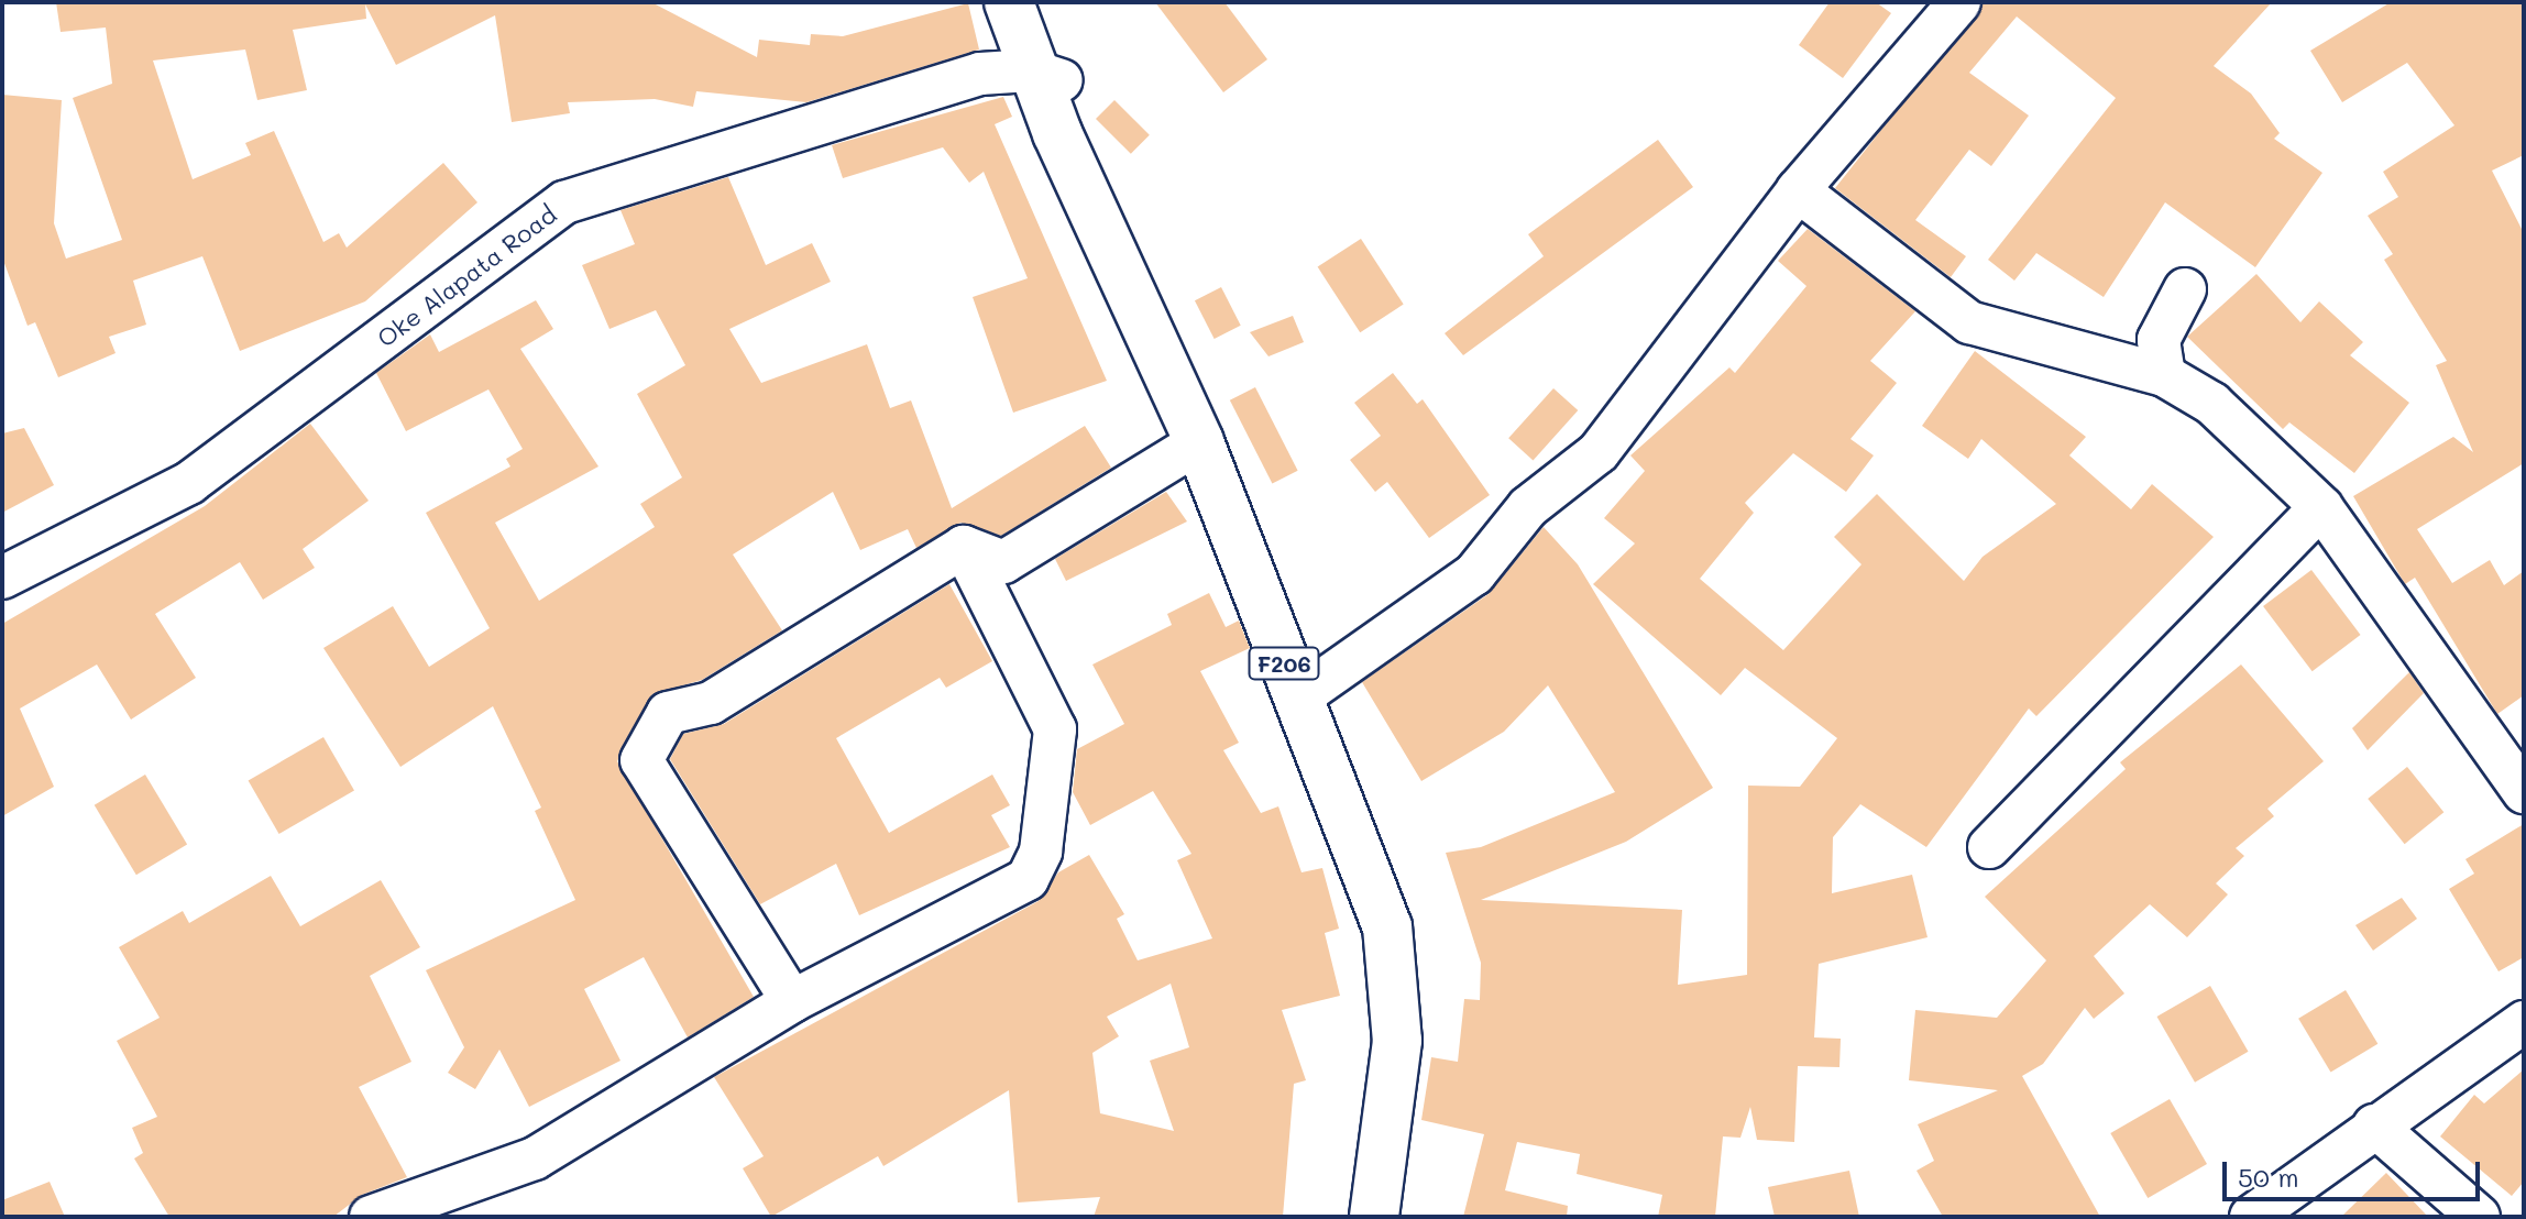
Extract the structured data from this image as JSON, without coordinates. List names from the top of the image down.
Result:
{
  "streets": {
    "main road": ["F206"],
    "street": ["Oke Alapata Road"]
  },
  "crossings": [
    ["Oke Alapata Road", "F206"]
  ],
  "scale_bar": "50 m"
}
